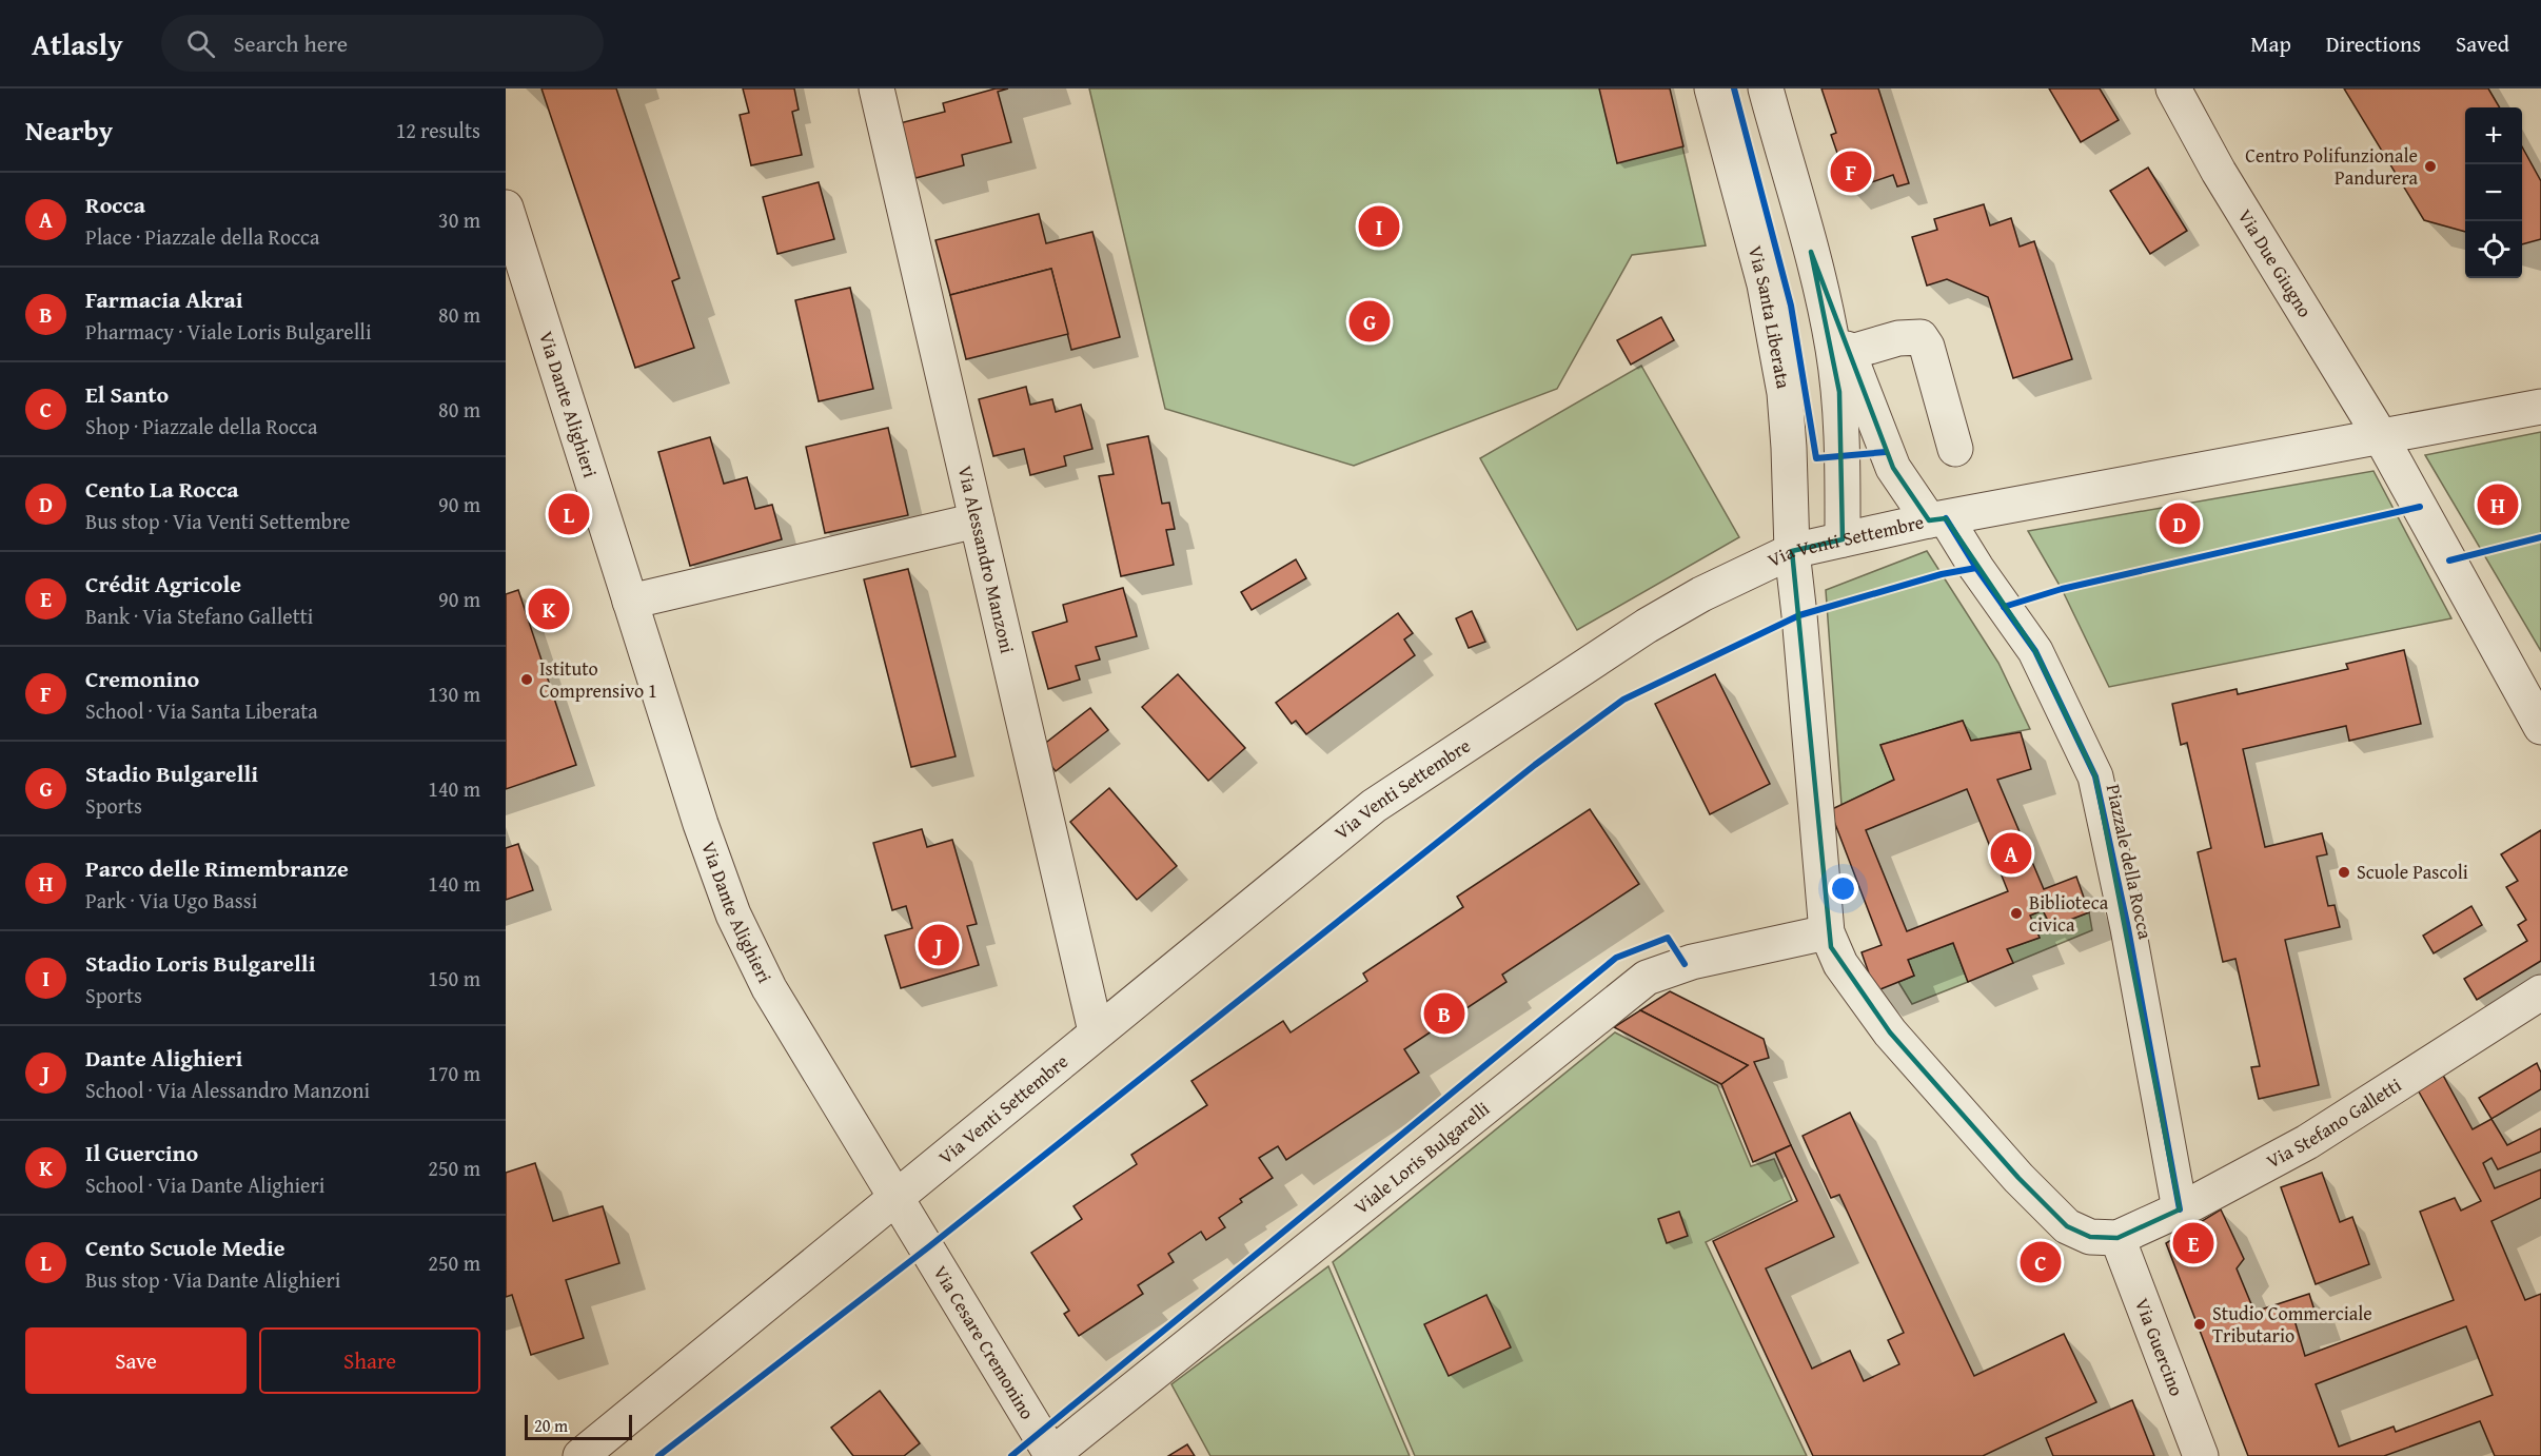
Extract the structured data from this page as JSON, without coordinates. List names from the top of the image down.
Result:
{
  "streets": {
    "street": [
      "Via Due Giugno",
      "Via Santa Liberata",
      "Via Dante Alighieri",
      "Via Venti Settembre",
      "Via Alessandro Manzoni",
      "Piazzale della Rocca",
      "Via Stefano Galletti",
      "Viale Loris Bulgarelli",
      "Via Cesare Cremonino",
      "Via Guercino"
    ]
  },
  "crossings": [
    ["Via Due Giugno", "Via Venti Settembre"],
    ["Via Santa Liberata", "Via Venti Settembre"],
    ["Via Dante Alighieri", "Via Venti Settembre"],
    ["Via Dante Alighieri", "Via Cesare Cremonino"],
    ["Via Venti Settembre", "Via Alessandro Manzoni"],
    ["Via Venti Settembre", "Piazzale della Rocca"],
    ["Via Venti Settembre", "Via Cesare Cremonino"],
    ["Piazzale della Rocca", "Via Stefano Galletti"],
    ["Via Stefano Galletti", "Via Guercino"],
    ["Viale Loris Bulgarelli", "Via Cesare Cremonino"]
  ],
  "places": [
    "Centro Polifunzionale Pandurera",
    "Istituto Comprensivo 1",
    "Scuole Pascoli",
    "Biblioteca civica",
    "Studio Commerciale Tributario"
  ],
  "scale_bar": "20 m",
  "page": {
    "header": "Atlasly",
    "search": "Search here",
    "nav": ["Map", "Directions", "Saved"],
    "heading": ["Nearby", "12 results"],
    "map_buttons": ["+", "−"],
    "pins": [
      "F",
      "I",
      "G",
      "H",
      "L",
      "D",
      "K",
      "A",
      "J",
      "B",
      "E",
      "C"
    ],
    "list": [
      {
        "mark": "A",
        "name": "Rocca",
        "note": "Place · Piazzale della Rocca",
        "value": "30 m"
      },
      {
        "mark": "B",
        "name": "Farmacia Akrai",
        "note": "Pharmacy · Viale Loris Bulgarelli",
        "value": "80 m"
      },
      {
        "mark": "C",
        "name": "El Santo",
        "note": "Shop · Piazzale della Rocca",
        "value": "80 m"
      },
      {
        "mark": "D",
        "name": "Cento La Rocca",
        "note": "Bus stop · Via Venti Settembre",
        "value": "90 m"
      },
      {
        "mark": "E",
        "name": "Crédit Agricole",
        "note": "Bank · Via Stefano Galletti",
        "value": "90 m"
      },
      {
        "mark": "F",
        "name": "Cremonino",
        "note": "School · Via Santa Liberata",
        "value": "130 m"
      },
      {
        "mark": "G",
        "name": "Stadio Bulgarelli",
        "note": "Sports",
        "value": "140 m"
      },
      {
        "mark": "H",
        "name": "Parco delle Rimembranze",
        "note": "Park · Via Ugo Bassi",
        "value": "140 m"
      },
      {
        "mark": "I",
        "name": "Stadio Loris Bulgarelli",
        "note": "Sports",
        "value": "150 m"
      },
      {
        "mark": "J",
        "name": "Dante Alighieri",
        "note": "School · Via Alessandro Manzoni",
        "value": "170 m"
      },
      {
        "mark": "K",
        "name": "Il Guercino",
        "note": "School · Via Dante Alighieri",
        "value": "250 m"
      },
      {
        "mark": "L",
        "name": "Cento Scuole Medie",
        "note": "Bus stop · Via Dante Alighieri",
        "value": "250 m"
      }
    ],
    "buttons": ["Save", "Share"],
    "scale": "20 m"
  }
}
